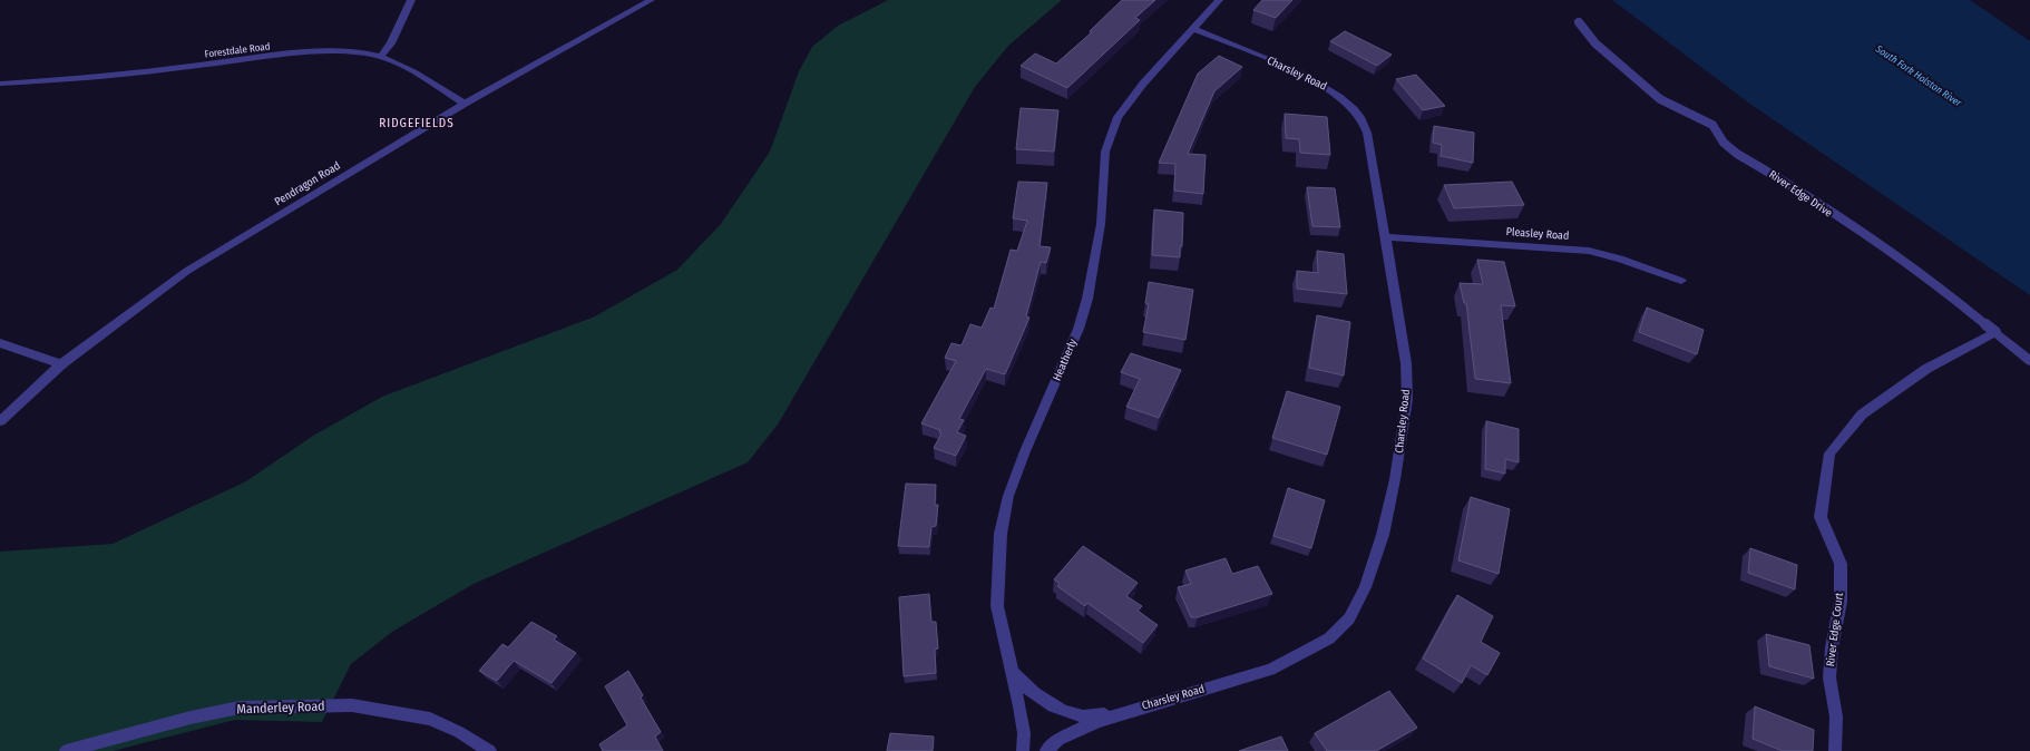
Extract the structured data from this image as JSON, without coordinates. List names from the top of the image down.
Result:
{
  "streets": {
    "street": [
      "Forestdale Road",
      "Charsley Road",
      "Pendragon Road",
      "River Edge Drive",
      "Pleasley Road",
      "Heatherly",
      "River Edge Court",
      "Manderley Road"
    ]
  },
  "crossings": [
    ["Forestdale Road", "Pendragon Road"],
    ["Charsley Road", "Pleasley Road"],
    ["Charsley Road", "Heatherly"],
    ["River Edge Drive", "River Edge Court"]
  ],
  "districts": ["RIDGEFIELDS"],
  "water": ["South Fork Holston River"]
}
